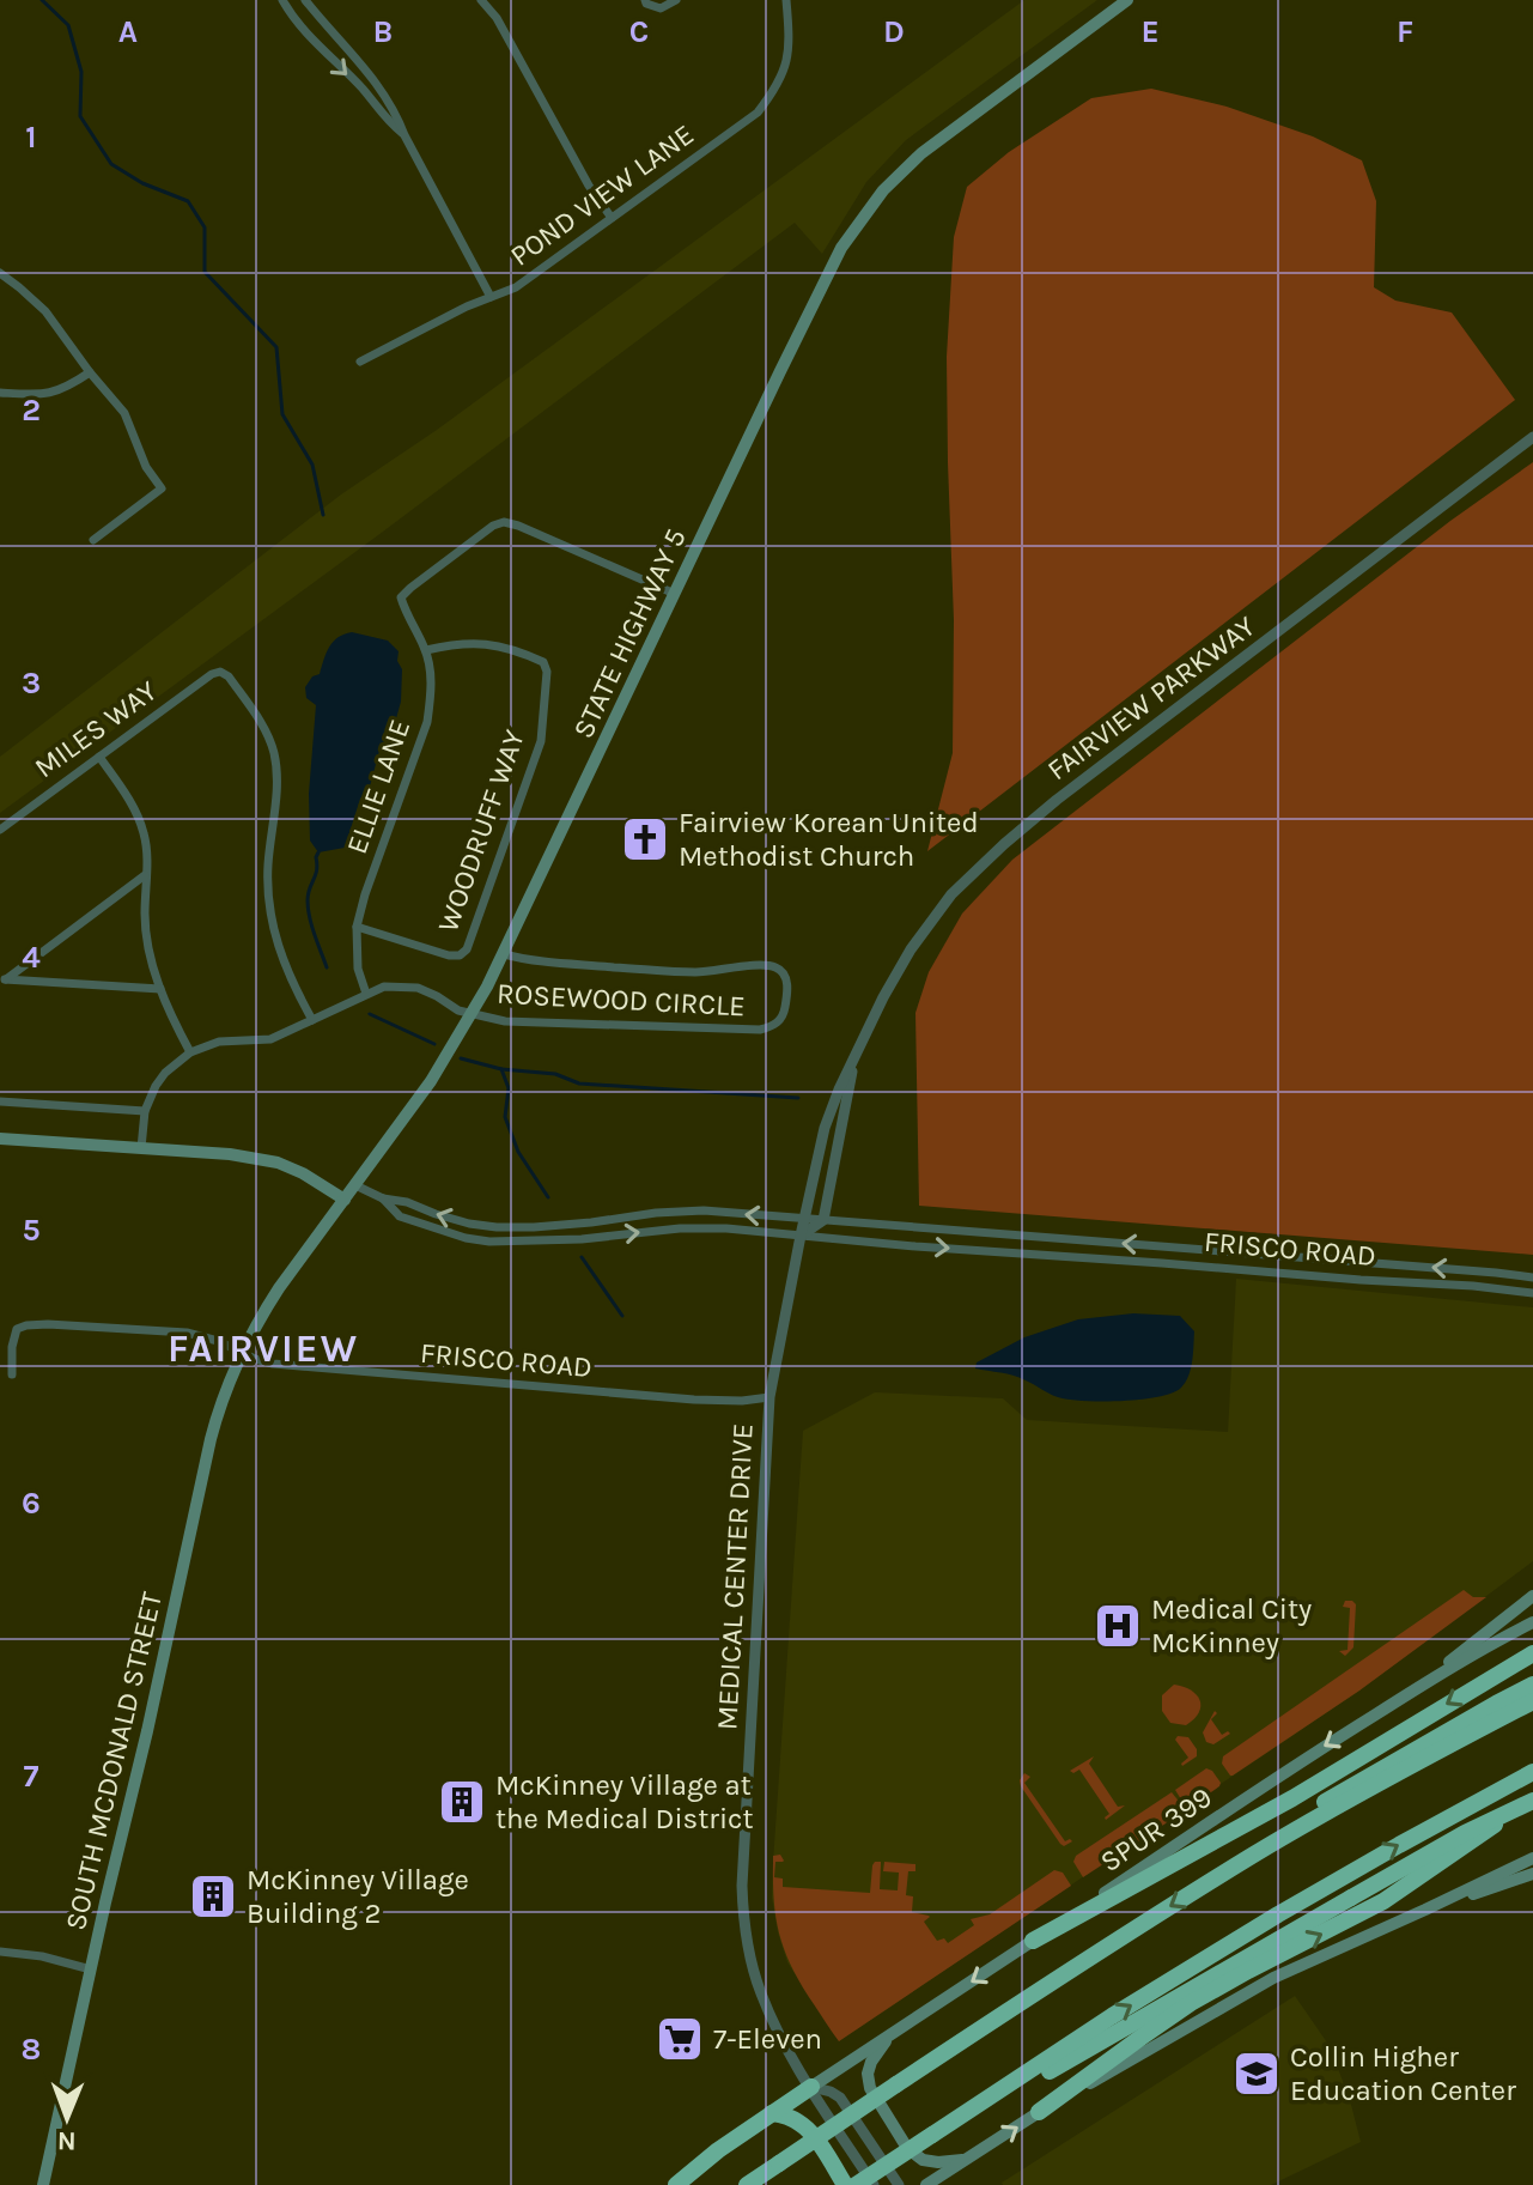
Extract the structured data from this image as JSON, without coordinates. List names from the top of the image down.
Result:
{
  "streets": {
    "main road": ["STATE HIGHWAY 5", "SOUTH MCDONALD STREET", "SPUR 399"],
    "street": [
      "POND VIEW LANE",
      "FAIRVIEW PARKWAY",
      "MILES WAY",
      "ELLIE LANE",
      "WOODRUFF WAY",
      "ROSEWOOD CIRCLE",
      "FRISCO ROAD",
      "MEDICAL CENTER DRIVE"
    ]
  },
  "crossings": [
    ["STATE HIGHWAY 5", "ELLIE LANE"],
    ["STATE HIGHWAY 5", "ROSEWOOD CIRCLE"],
    ["STATE HIGHWAY 5", "FRISCO ROAD"],
    ["STATE HIGHWAY 5", "SOUTH MCDONALD STREET"],
    ["FAIRVIEW PARKWAY", "FRISCO ROAD"],
    ["FAIRVIEW PARKWAY", "MEDICAL CENTER DRIVE"],
    ["ELLIE LANE", "WOODRUFF WAY"],
    ["FRISCO ROAD", "MEDICAL CENTER DRIVE"],
    ["FRISCO ROAD", "SOUTH MCDONALD STREET"],
    ["MEDICAL CENTER DRIVE", "SPUR 399"]
  ],
  "one_way": ["SPUR 399"],
  "districts": ["FAIRVIEW"],
  "places": {
    "church": ["Fairview Korean United Methodist Church"],
    "hospital": ["Medical City McKinney"],
    "building": ["McKinney Village at the Medical District", "McKinney Village Building 2"],
    "supermarket": ["7-Eleven"],
    "school or university": ["Collin Higher Education Center"]
  },
  "north": "bottom",
  "grid": {
    "columns": [
      "A",
      "B",
      "C",
      "D",
      "E",
      "F"
    ],
    "rows": [
      "1",
      "2",
      "3",
      "4",
      "5",
      "6",
      "7",
      "8"
    ]
  }
}
